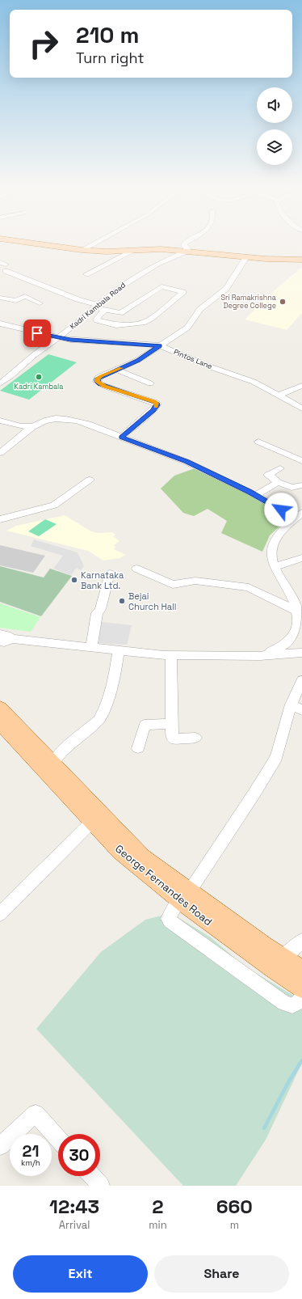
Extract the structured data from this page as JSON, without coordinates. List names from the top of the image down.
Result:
{
  "streets": {
    "main road": ["George Fernandes Road"],
    "street": ["Kadri Kambala Road", "Pintos Lane"]
  },
  "crossings": [
    ["Kadri Kambala Road", "Pintos Lane"]
  ],
  "places": [
    "Sri Ramakrishna Degree College",
    "Kadri Kambala",
    "Karnataka Bank Ltd.",
    "Bejai Church Hall"
  ],
  "page": {
    "turn": ["210 m", "Turn right"],
    "speed": "21 km/h",
    "limit": "30",
    "eta": [
      "12:43",
      "Arrival",
      "2",
      "min",
      "660",
      "m"
    ],
    "buttons": ["Exit", "Share"]
  }
}
